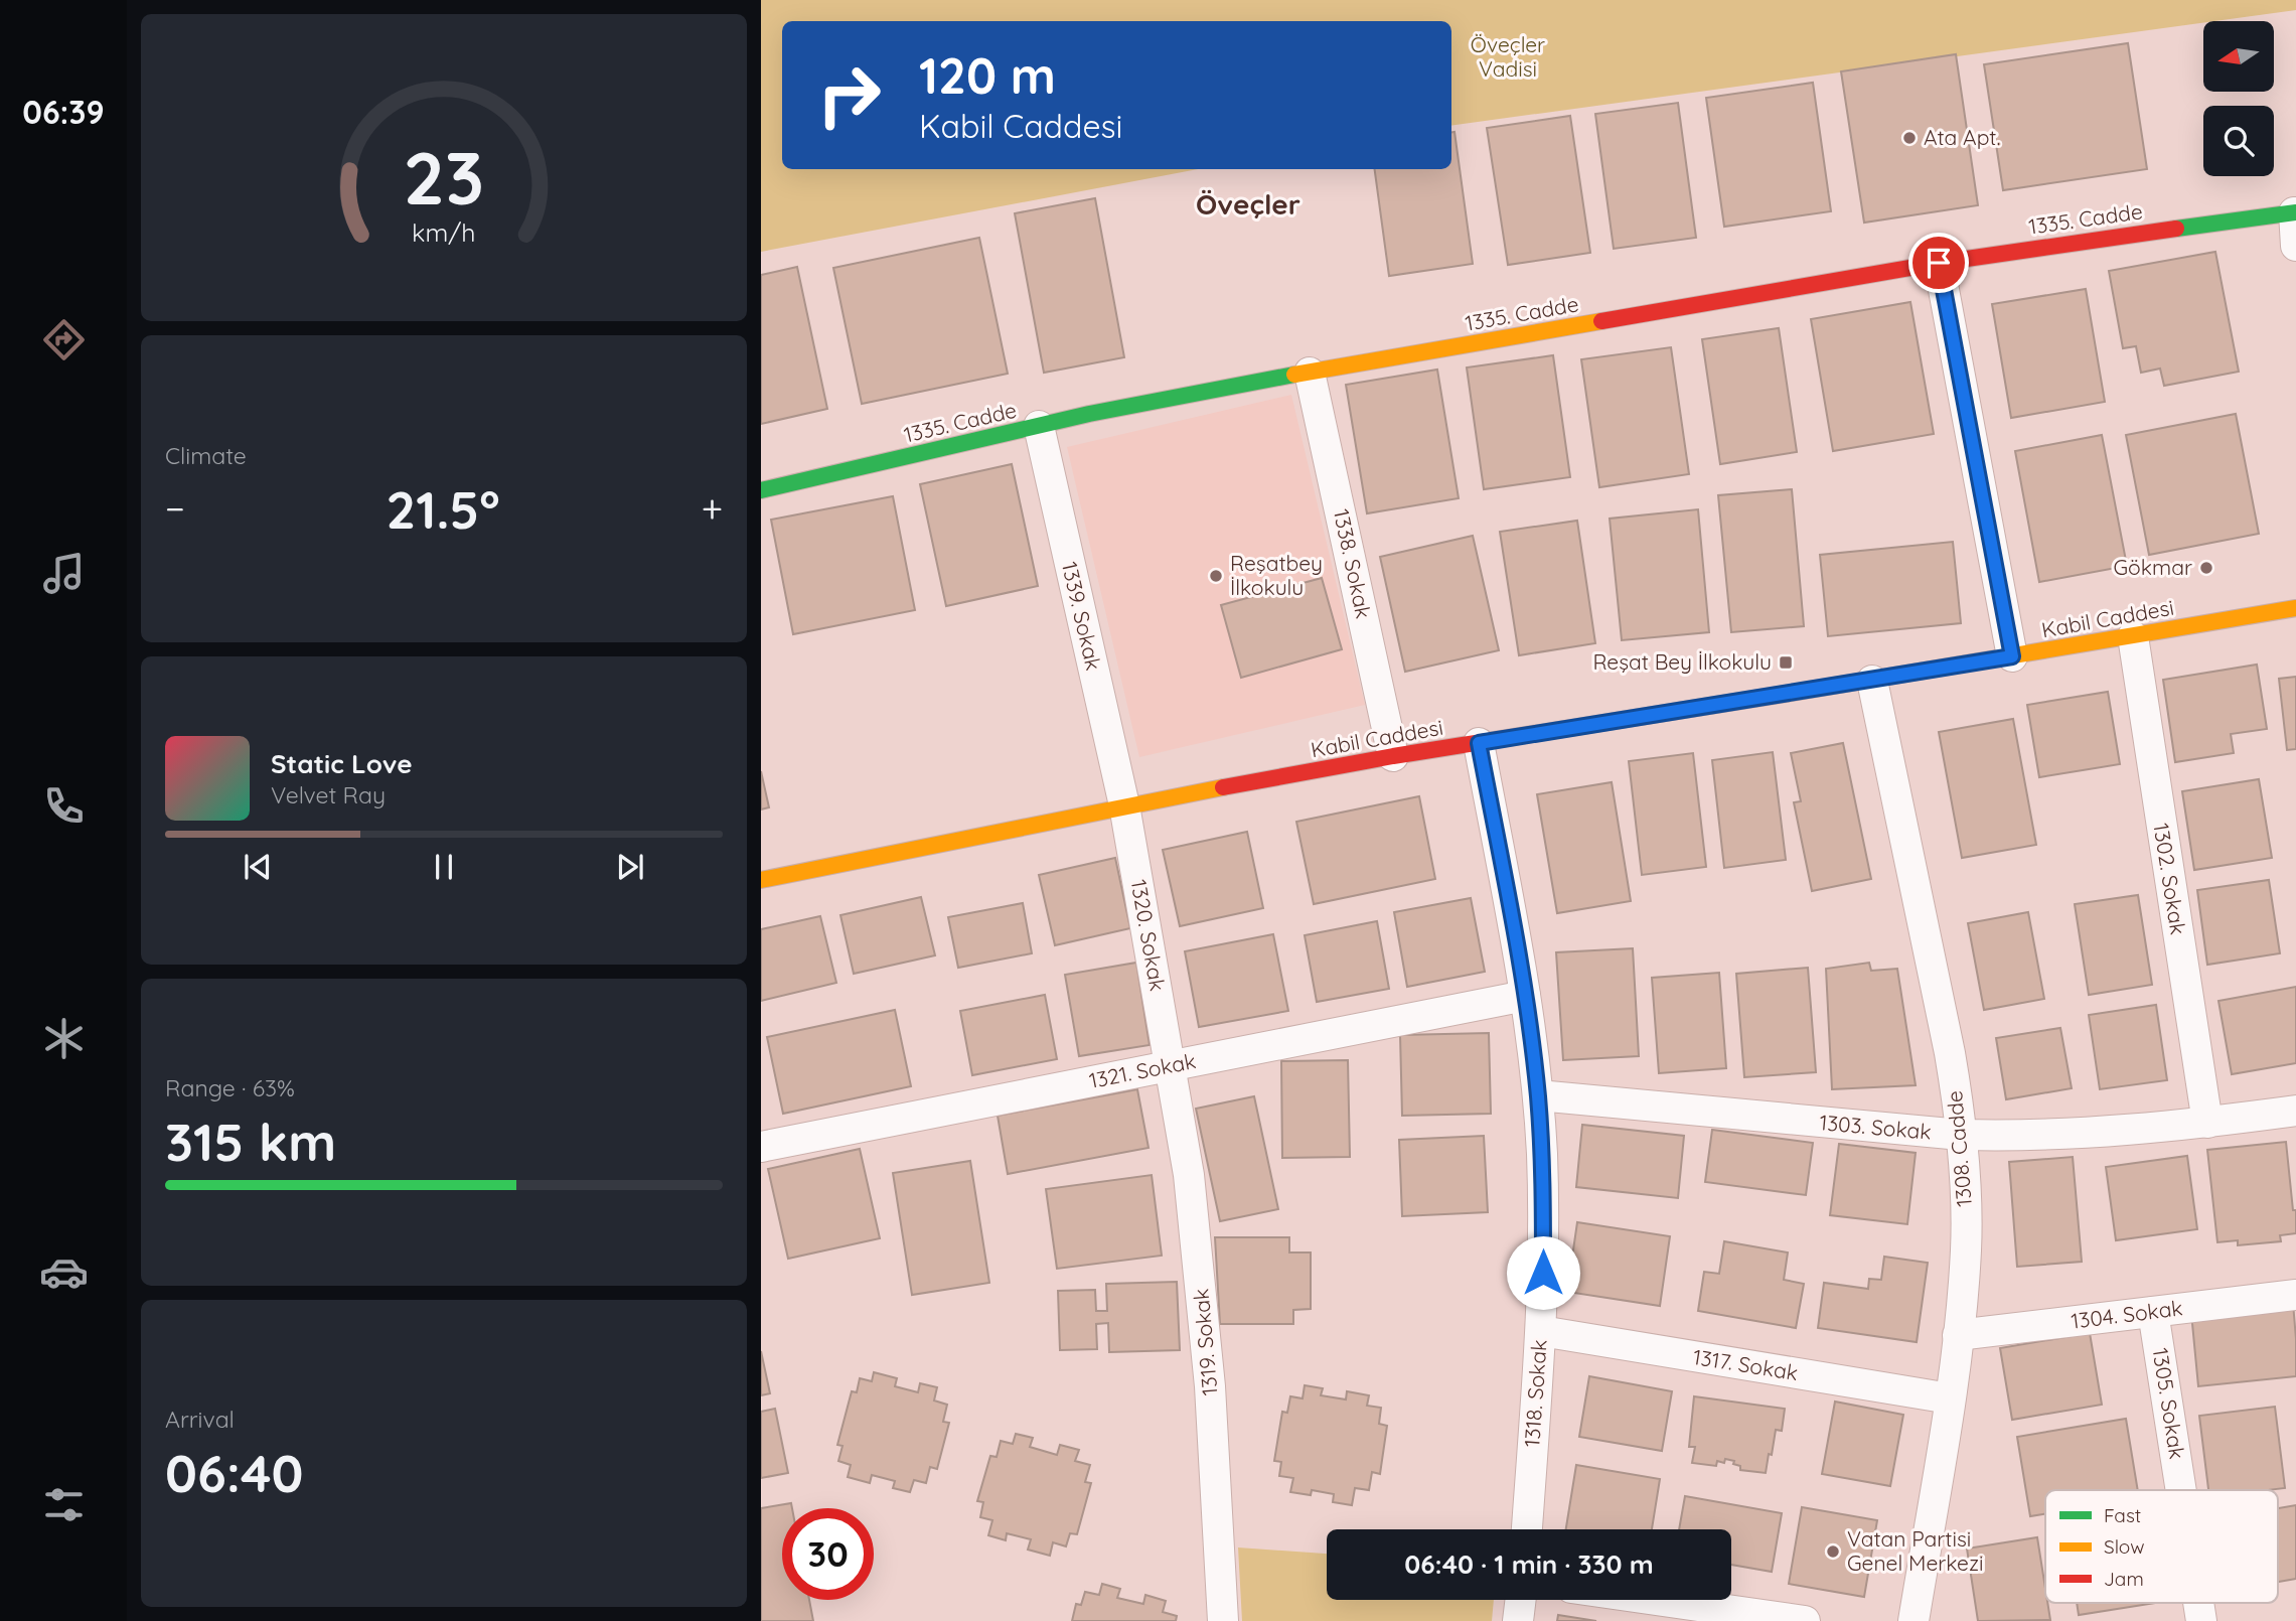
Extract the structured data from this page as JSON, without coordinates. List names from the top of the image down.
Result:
{
  "streets": {
    "main road": ["1335. Cadde", "Kabil Caddesi"],
    "street": [
      "1338. Sokak",
      "1339. Sokak",
      "1302. Sokak",
      "1320. Sokak",
      "1321. Sokak",
      "1303. Sokak",
      "1308. Cadde",
      "1304. Sokak",
      "1319. Sokak",
      "1317. Sokak",
      "1318. Sokak",
      "1305. Sokak"
    ]
  },
  "crossings": [
    ["1335. Cadde", "1338. Sokak"],
    ["1335. Cadde", "1339. Sokak"],
    ["1338. Sokak", "Kabil Caddesi"],
    ["1339. Sokak", "Kabil Caddesi"],
    ["1339. Sokak", "1320. Sokak"],
    ["Kabil Caddesi", "1302. Sokak"],
    ["Kabil Caddesi", "1320. Sokak"],
    ["Kabil Caddesi", "1308. Cadde"],
    ["Kabil Caddesi", "1318. Sokak"],
    ["1302. Sokak", "1303. Sokak"],
    ["1320. Sokak", "1321. Sokak"],
    ["1320. Sokak", "1319. Sokak"],
    ["1321. Sokak", "1319. Sokak"],
    ["1321. Sokak", "1318. Sokak"],
    ["1303. Sokak", "1308. Cadde"],
    ["1303. Sokak", "1318. Sokak"],
    ["1308. Cadde", "1304. Sokak"],
    ["1308. Cadde", "1317. Sokak"],
    ["1304. Sokak", "1305. Sokak"],
    ["1317. Sokak", "1318. Sokak"]
  ],
  "districts": ["Öveçler"],
  "parks": ["Öveçler Vadisi"],
  "places": {
    "other": [
      "Ata Apt.",
      "Gökmar",
      "Reşatbey İlkokulu",
      "Vatan Partisi Genel Merkezi"
    ],
    "transit": ["Reşat Bey İlkokulu"]
  },
  "legend": ["Fast", "Slow", "Jam"],
  "north": "left",
  "page": {
    "tabs": "06:39",
    "turn": ["120 m", "Kabil Caddesi"],
    "tile": [
      "Climate",
      ["Range · 63%", "315 km"],
      ["Arrival", "06:40"]
    ],
    "heat": ["−", "21.5°", "+"],
    "song": ["Static Love", "Velvet Ray"],
    "limit": "30",
    "trip": "06:40 · 1 min · 330 m",
    "gauge": ["23", "km/h"]
  }
}
